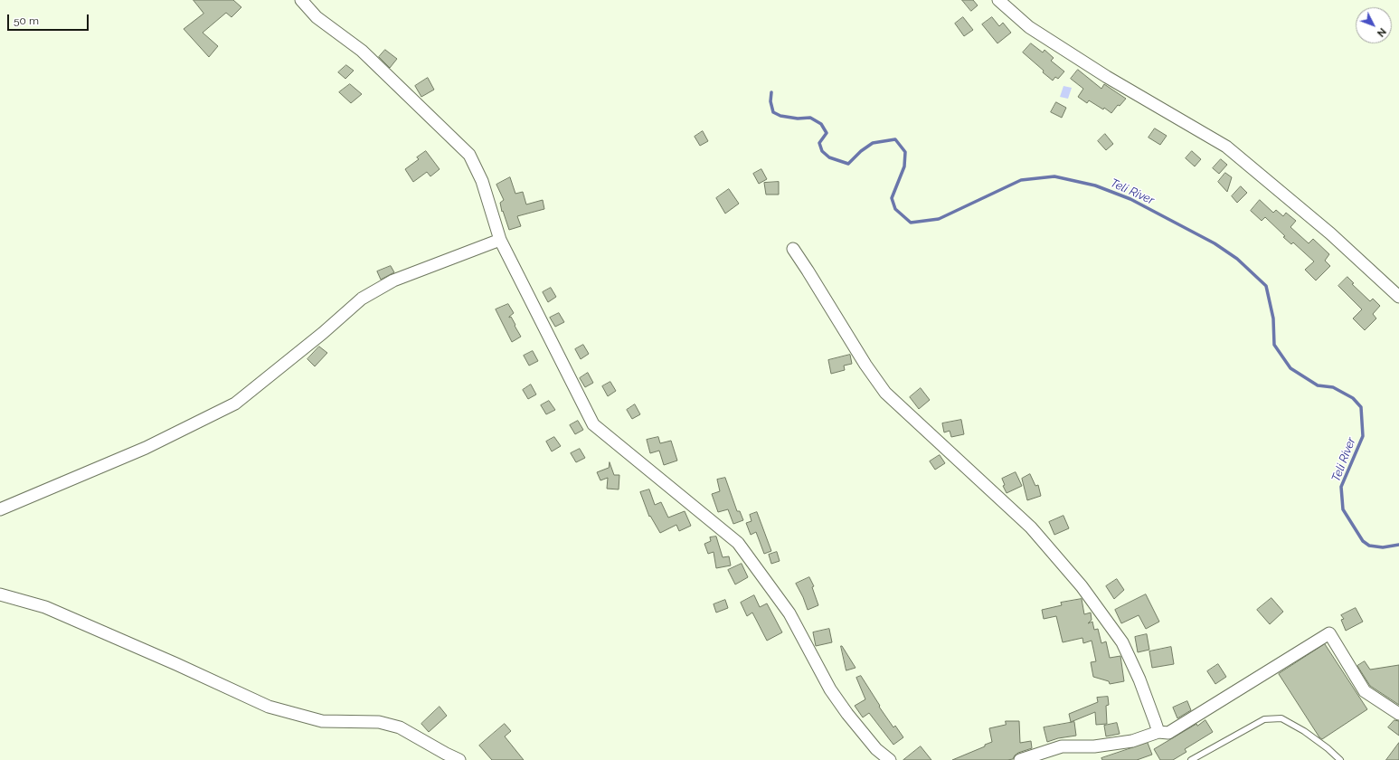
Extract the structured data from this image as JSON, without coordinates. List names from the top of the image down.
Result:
{
  "water": ["Teli River"],
  "scale_bar": "50 m",
  "north": "bottom right"
}
